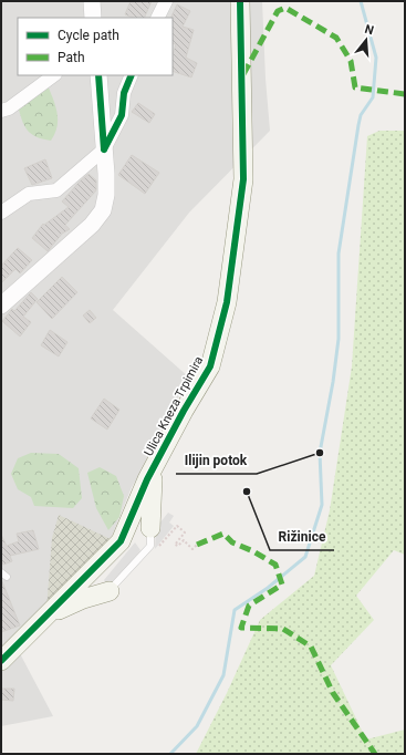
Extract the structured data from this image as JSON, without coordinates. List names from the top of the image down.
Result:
{
  "streets": {
    "main road": ["Ulica Kneza Trpimira"]
  },
  "places": ["Ilijin potok", "Rižinice"],
  "legend": ["Cycle path", "Path"],
  "north": "top"
}
